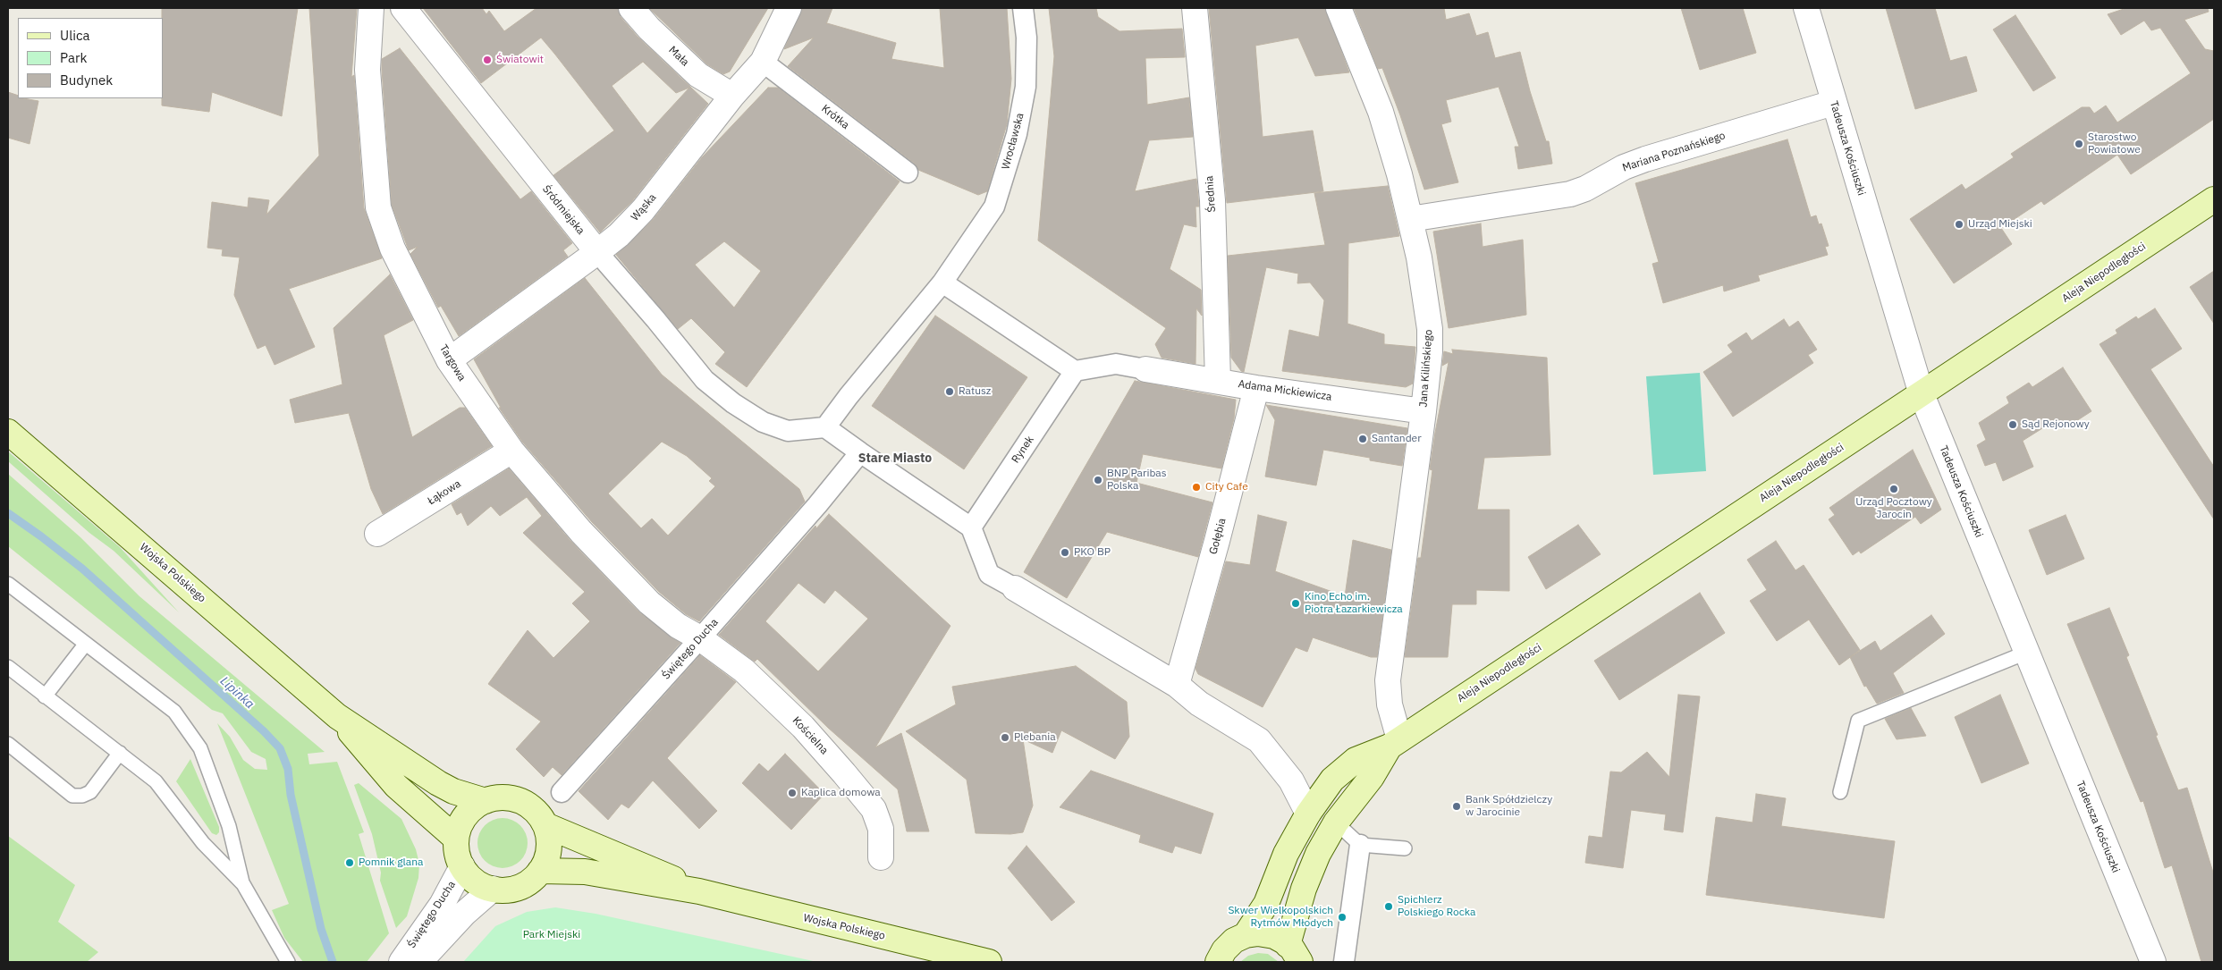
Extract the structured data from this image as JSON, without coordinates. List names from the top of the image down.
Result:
{
  "streets": {
    "main road": ["Aleja Niepodległości", "Wojska Polskiego"],
    "street": [
      "Mała",
      "Krótka",
      "Wrocławska",
      "Tadeusza Kościuszki",
      "Mariana Poznańskiego",
      "Średnia",
      "Wąska",
      "Śródmiejska",
      "Targowa",
      "Jana Kilińskiego",
      "Adama Mickiewicza",
      "Rynek",
      "Łąkowa",
      "Gołębia",
      "Świętego Ducha",
      "Kościelna"
    ]
  },
  "crossings": [
    ["Mała", "Wąska"],
    ["Krótka", "Wąska"],
    ["Tadeusza Kościuszki", "Mariana Poznańskiego"],
    ["Tadeusza Kościuszki", "Aleja Niepodległości"],
    ["Mariana Poznańskiego", "Jana Kilińskiego"],
    ["Średnia", "Adama Mickiewicza"],
    ["Wąska", "Śródmiejska"],
    ["Wąska", "Targowa"],
    ["Aleja Niepodległości", "Jana Kilińskiego"],
    ["Targowa", "Łąkowa"],
    ["Targowa", "Świętego Ducha"],
    ["Targowa", "Kościelna"],
    ["Jana Kilińskiego", "Adama Mickiewicza"],
    ["Adama Mickiewicza", "Gołębia"],
    ["Wojska Polskiego", "Świętego Ducha"],
    ["Świętego Ducha", "Kościelna"]
  ],
  "districts": ["Stare Miasto"],
  "water": ["Lipinka"],
  "parks": ["Park Miejski"],
  "places": [
    "Światowit",
    "Starostwo Powiatowe",
    "Urząd Miejski",
    "Ratusz",
    "Sąd Rejonowy",
    "Santander",
    "BNP Paribas Polska",
    "City Cafe",
    "Urząd Pocztowy Jarocin",
    "PKO BP",
    "Kino Echo im. Piotra Łazarkiewicza",
    "Plebania",
    "Kaplica domowa",
    "Bank Spółdzielczy w Jarocinie",
    "Pomnik glana",
    "Spichlerz Polskiego Rocka",
    "Skwer Wielkopolskich Rytmów Młodych"
  ],
  "legend": ["Ulica", "Park", "Budynek"]
}
